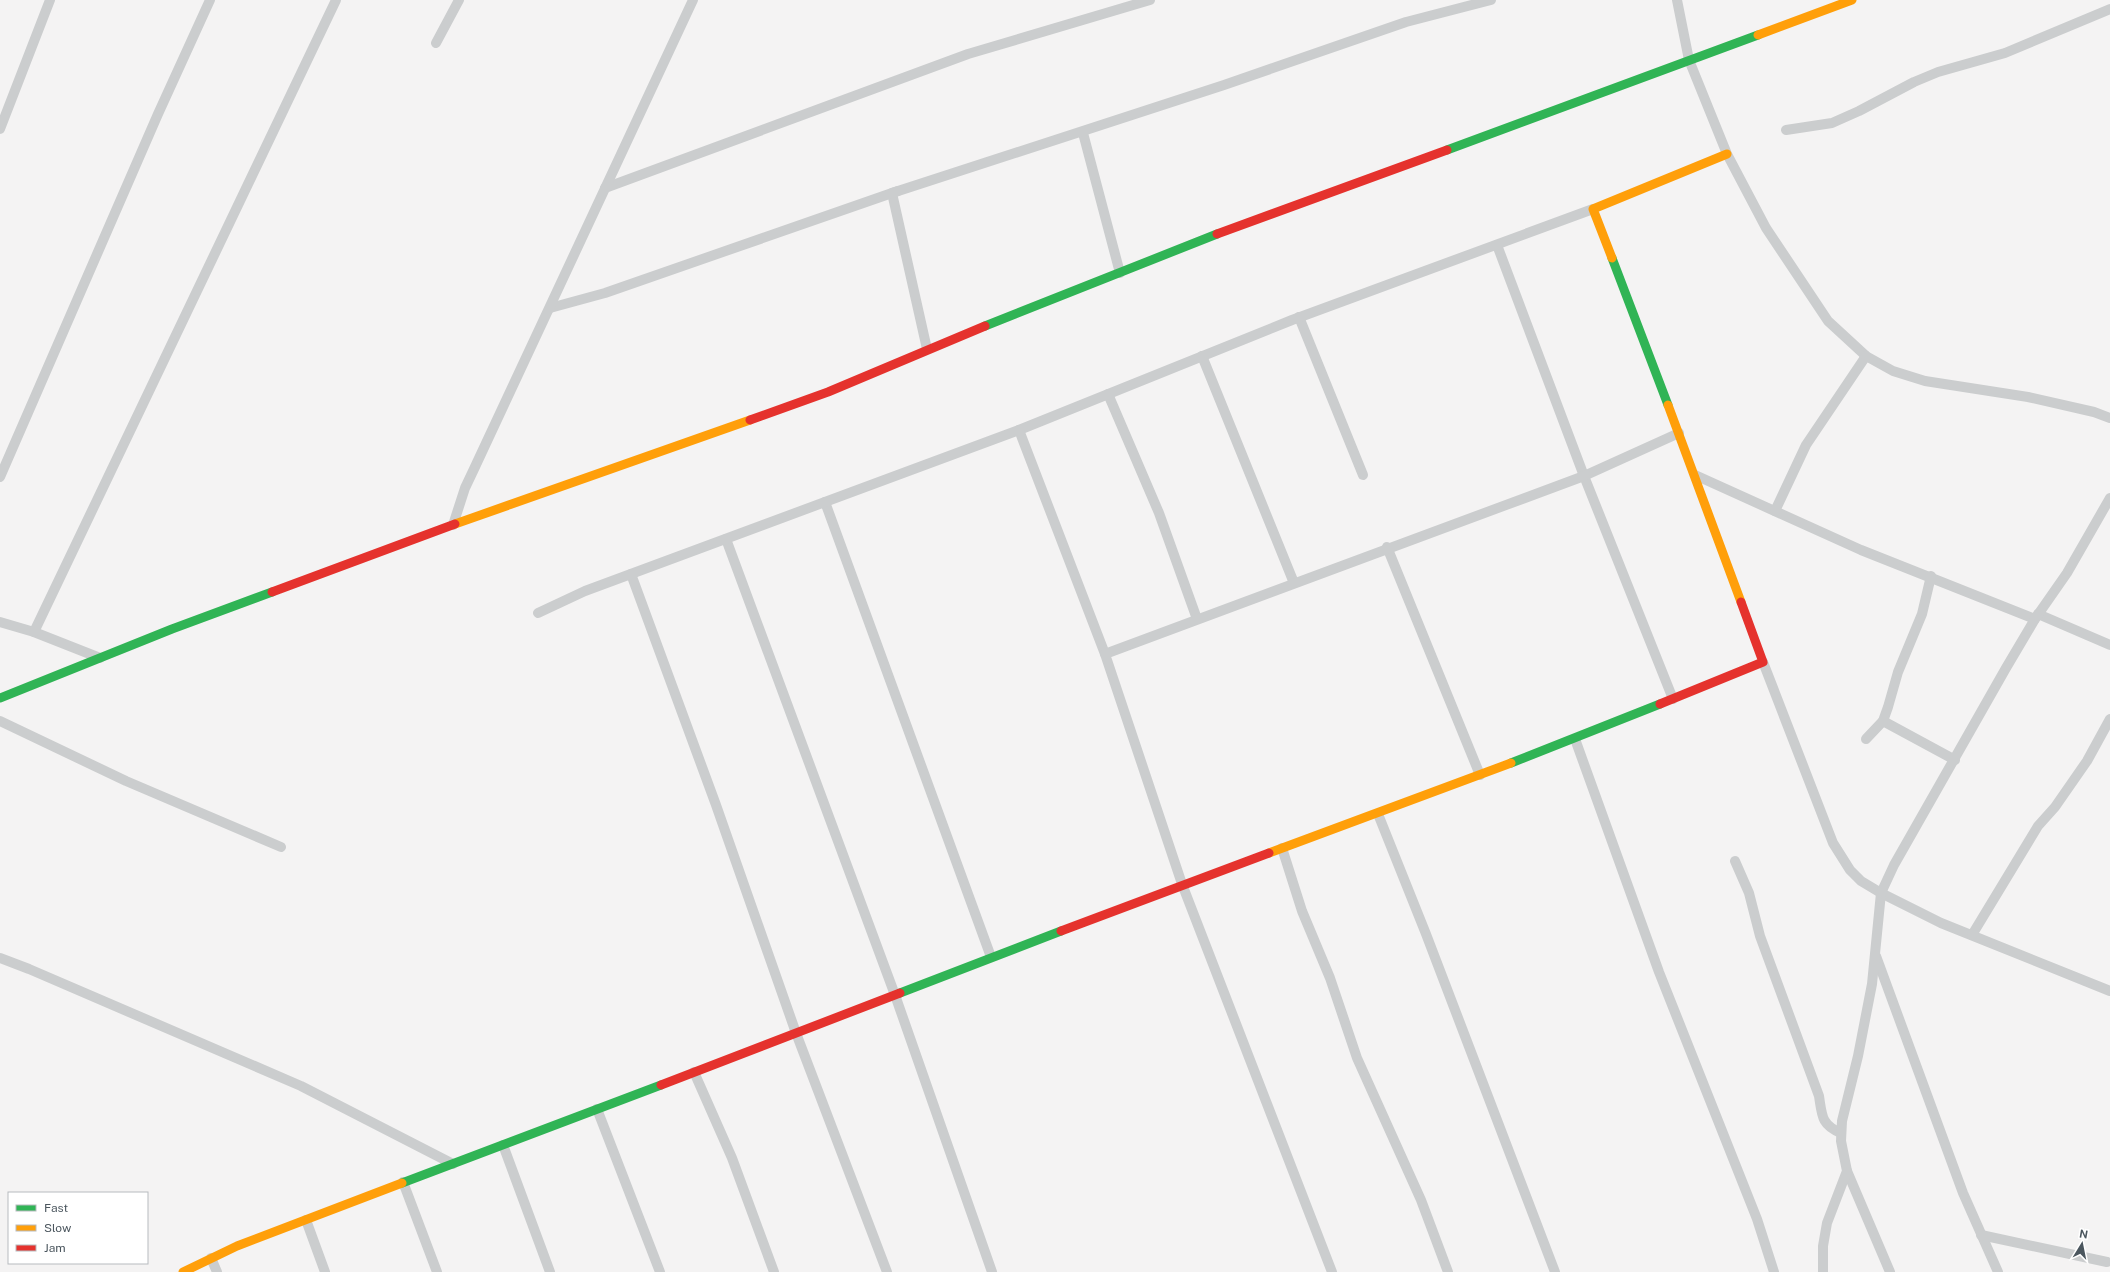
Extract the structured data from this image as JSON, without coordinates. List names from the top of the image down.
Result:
{
  "legend": ["Fast", "Slow", "Jam"],
  "north": "top"
}
